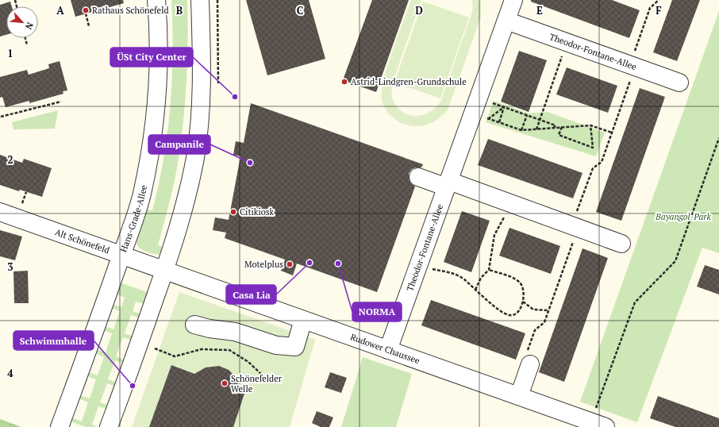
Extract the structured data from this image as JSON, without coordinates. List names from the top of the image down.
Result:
{
  "streets": {
    "street": [
      "Theodor-Fontane-Allee",
      "Hans-Grade-Allee",
      "Alt Schönefeld",
      "Rudower Chaussee"
    ]
  },
  "crossings": [
    ["Theodor-Fontane-Allee", "Rudower Chaussee"],
    ["Hans-Grade-Allee", "Alt Schönefeld"],
    ["Alt Schönefeld", "Rudower Chaussee"]
  ],
  "parks": ["Bayangol-Park"],
  "places": [
    "Rathaus Schönefeld",
    "Astrid-Lindgren-Grundschule",
    "ÜSt City Center",
    "Campanile",
    "Citikiosk",
    "Casa Lia",
    "NORMA",
    "Motelplus",
    "Schönefelder Welle",
    "Schwimmhalle"
  ],
  "north": "bottom right",
  "grid": {
    "columns": [
      "A",
      "B",
      "C",
      "D",
      "E",
      "F"
    ],
    "rows": [
      "1",
      "2",
      "3",
      "4"
    ]
  }
}
